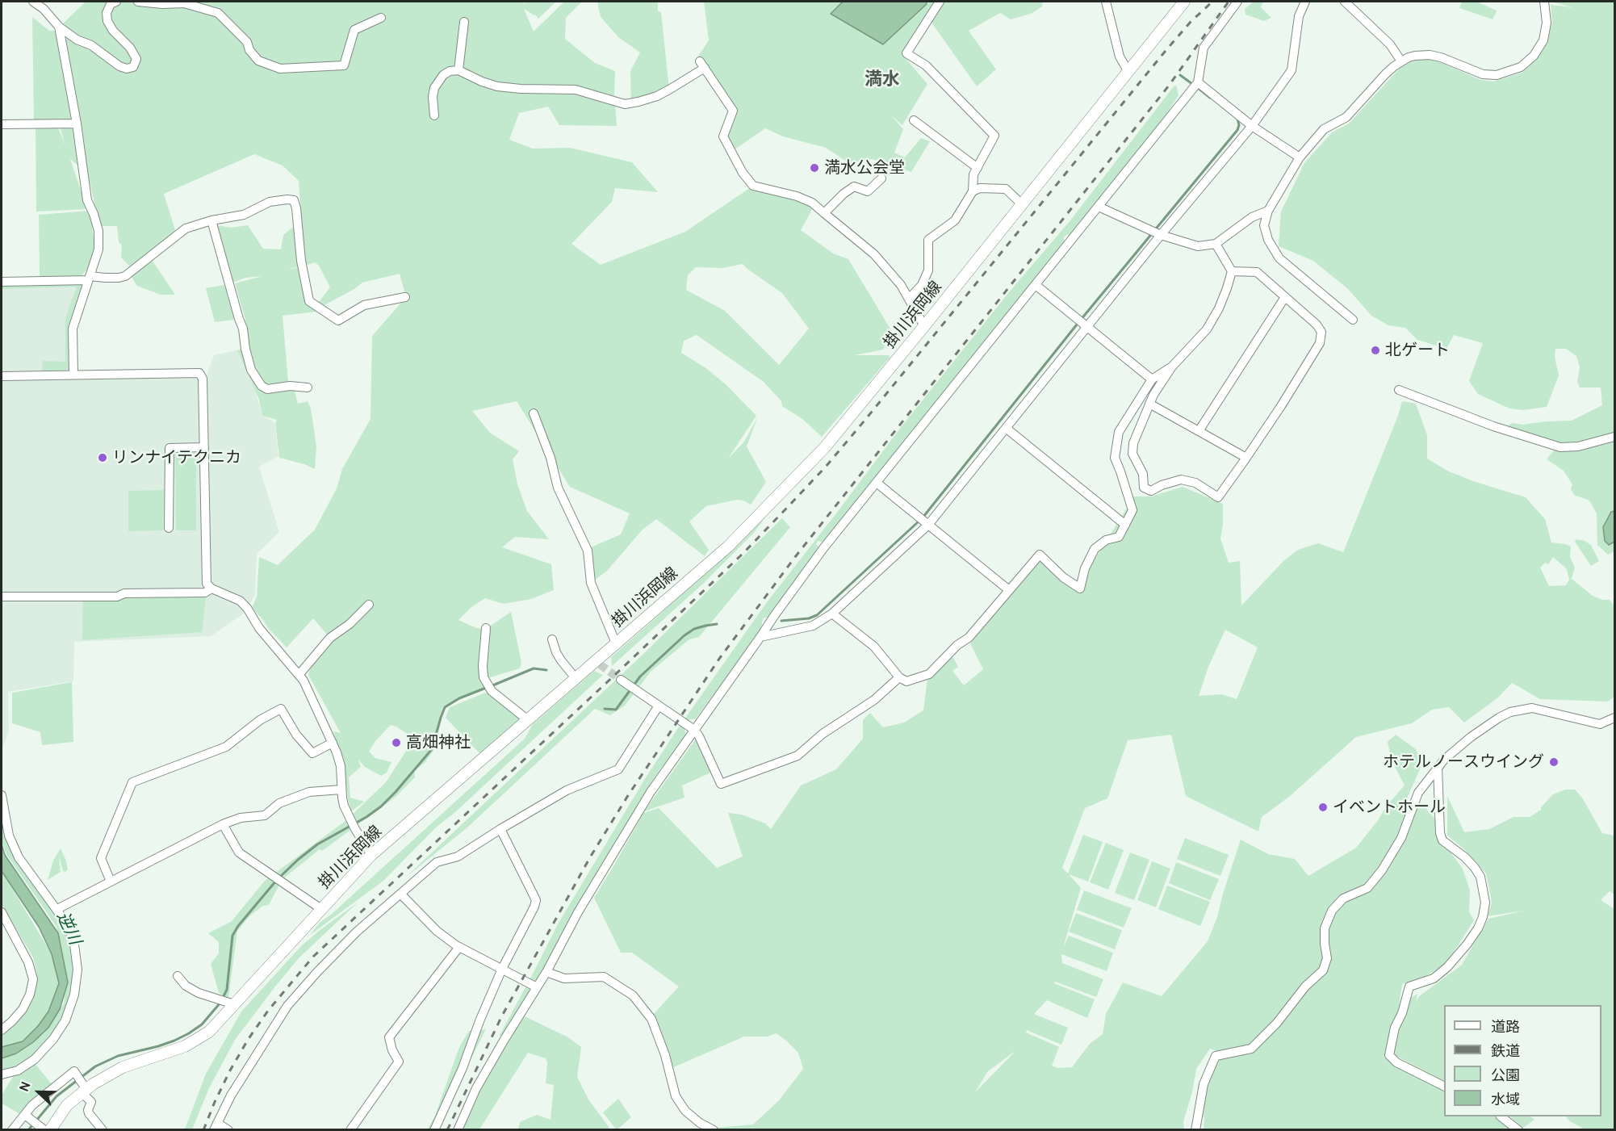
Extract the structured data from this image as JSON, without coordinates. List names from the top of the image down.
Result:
{
  "streets": {
    "main road": ["掛川浜岡線"]
  },
  "districts": ["満水"],
  "water": ["逆川"],
  "places": [
    "満水公会堂",
    "北ゲート",
    "リンナイテクニカ",
    "高畑神社",
    "ホテルノースウイング",
    "イベントホール"
  ],
  "legend": [
    "道路",
    "鉄道",
    "公園",
    "水域"
  ],
  "north": "left"
}
